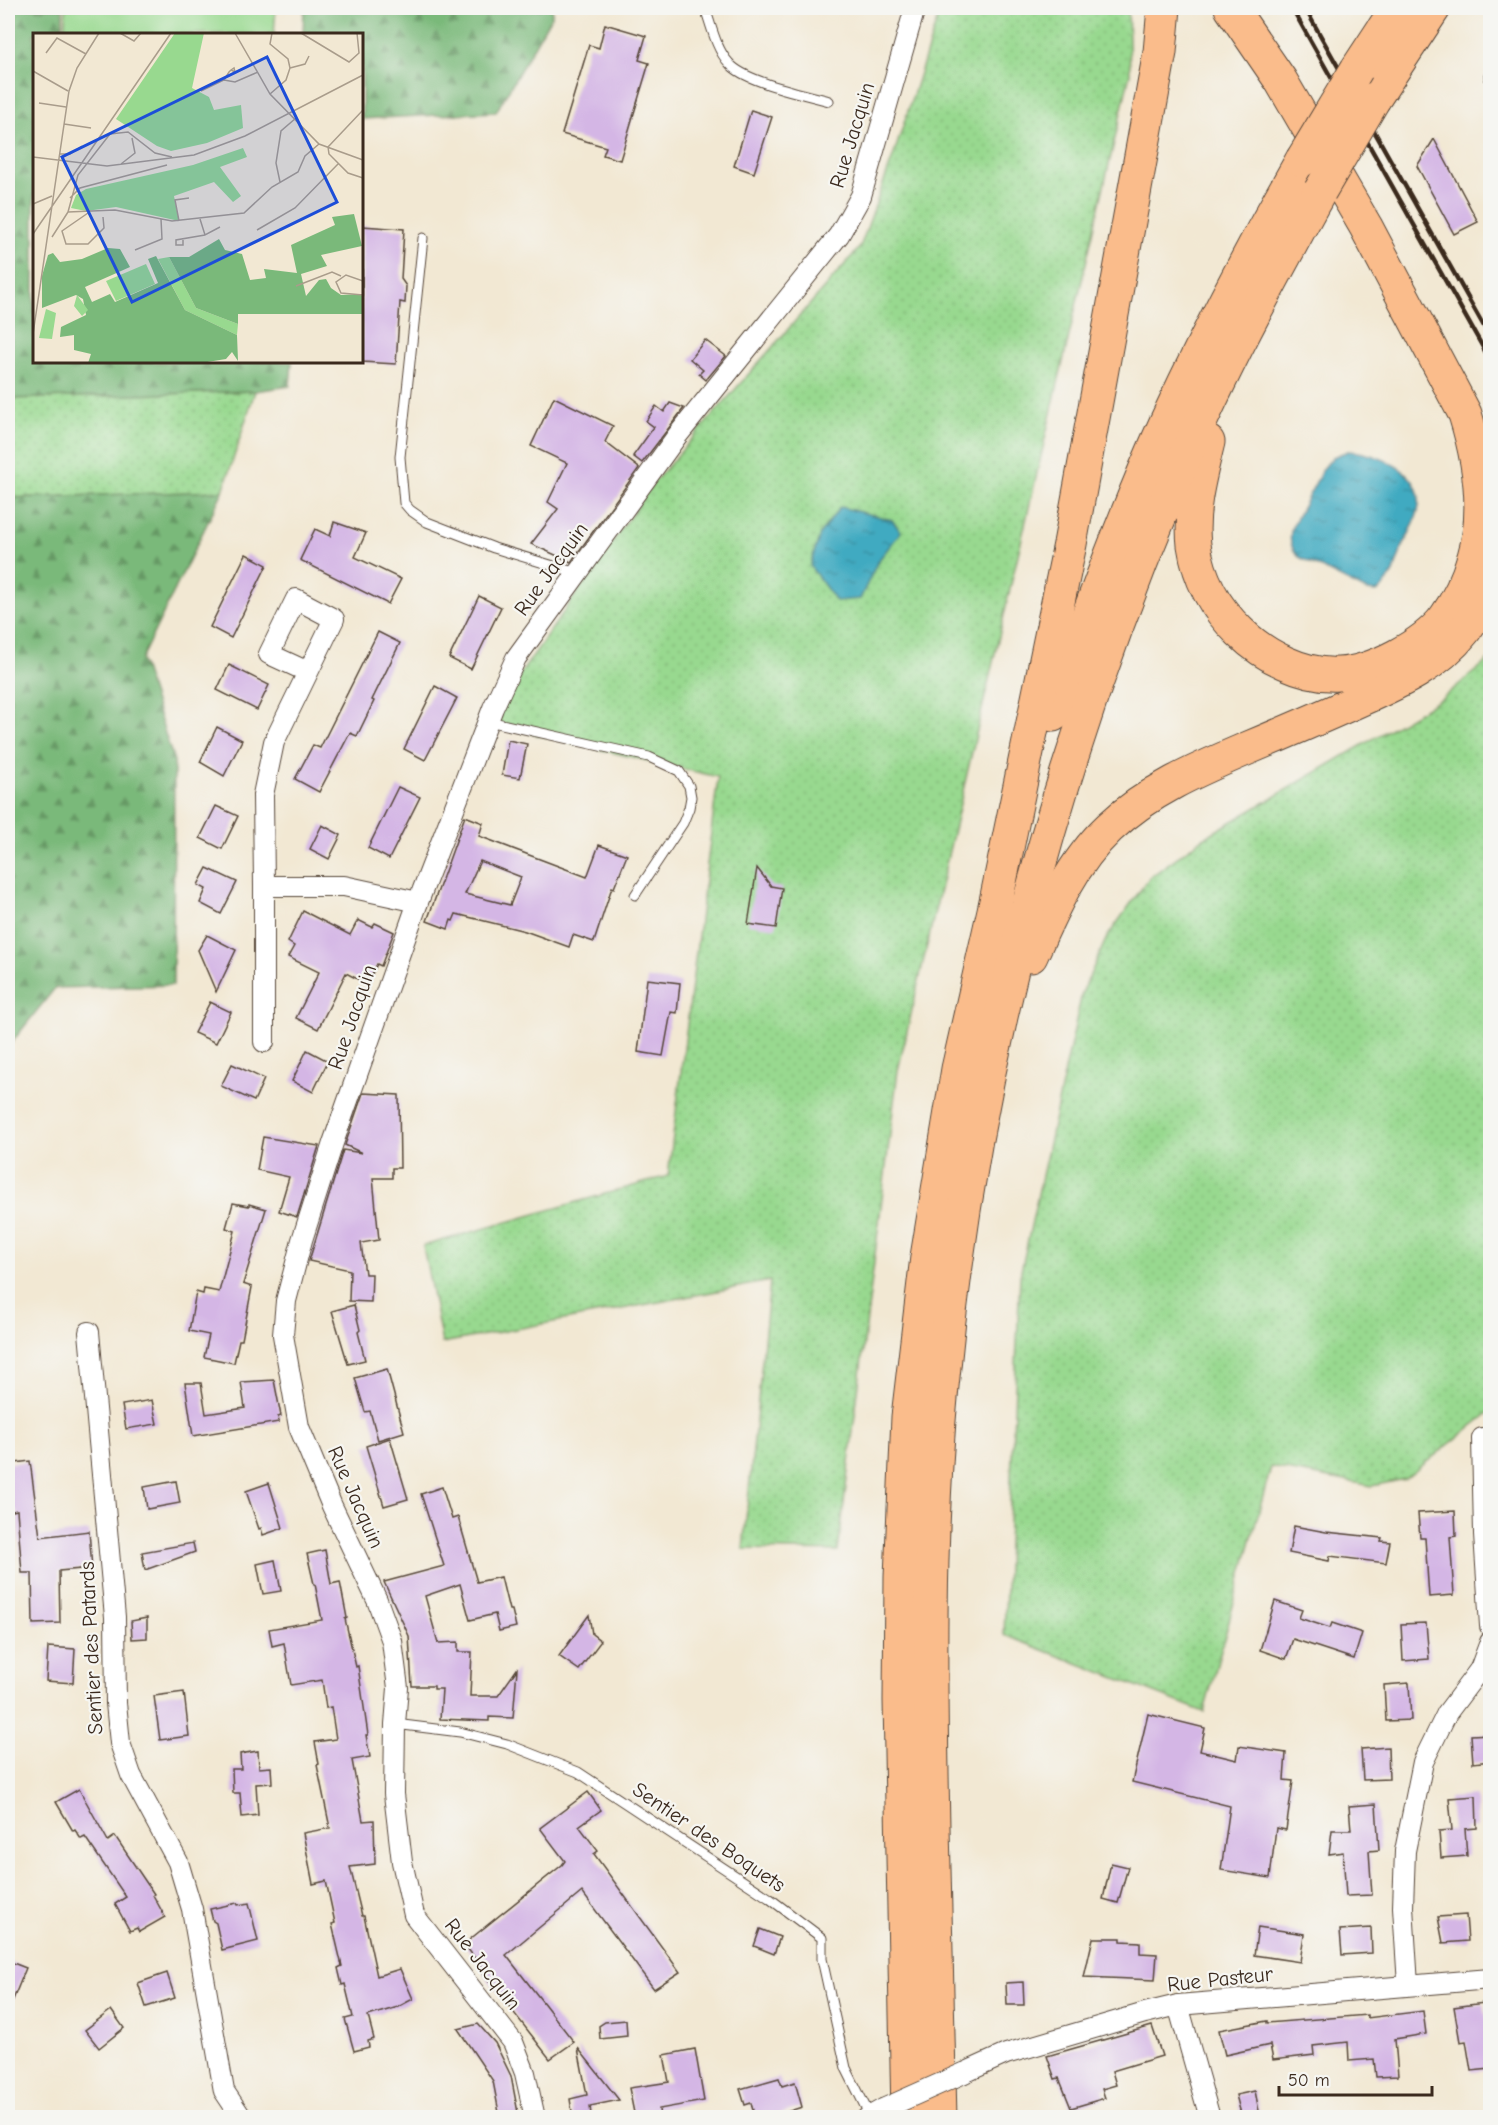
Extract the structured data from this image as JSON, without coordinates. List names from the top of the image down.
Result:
{
  "streets": {
    "street": ["Rue Jacquin", "Sentier des Patards", "Rue Pasteur"],
    "lane": ["Sentier des Boquets"]
  },
  "crossings": [
    ["Rue Jacquin", "Sentier des Boquets"],
    ["Sentier des Boquets", "Rue Pasteur"]
  ],
  "scale_bar": "50 m"
}
